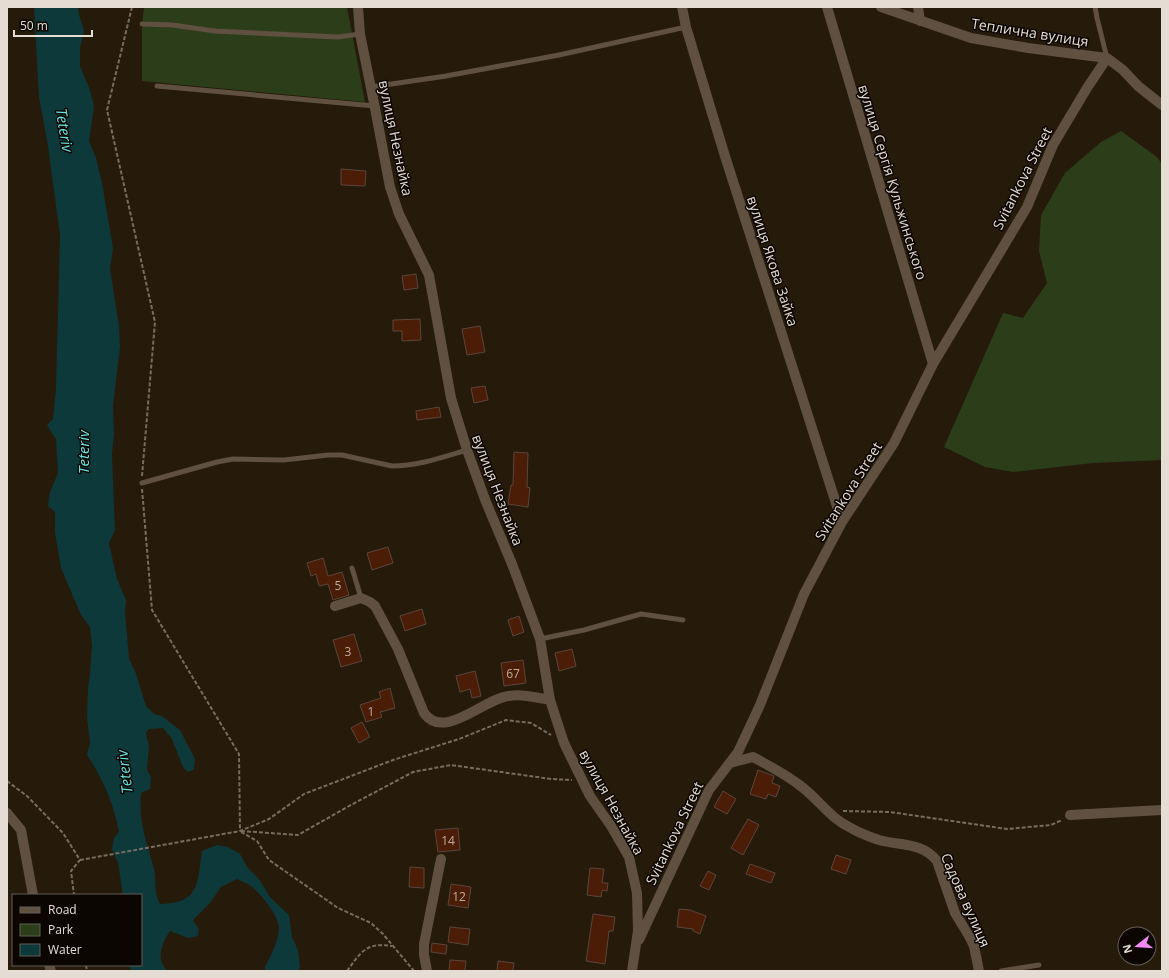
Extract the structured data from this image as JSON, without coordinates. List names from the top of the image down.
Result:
{
  "streets": {
    "street": [
      "Теплична вулиця",
      "вулиця Незнайка",
      "Svitankova Street",
      "вулиця Сергія Кульжинського",
      "вулиця Якова Зайка",
      "Садова вулиця"
    ]
  },
  "crossings": [
    ["Теплична вулиця", "Svitankova Street"],
    ["вулиця Незнайка", "Svitankova Street"],
    ["Svitankova Street", "вулиця Сергія Кульжинського"],
    ["Svitankova Street", "вулиця Якова Зайка"],
    ["Svitankova Street", "Садова вулиця"]
  ],
  "water": ["Teteriv"],
  "house_numbers": [
    "5",
    "3",
    "67",
    "1",
    "14",
    "12"
  ],
  "legend": ["Road", "Park", "Water"],
  "scale_bar": "50 m",
  "north": "left"
}
